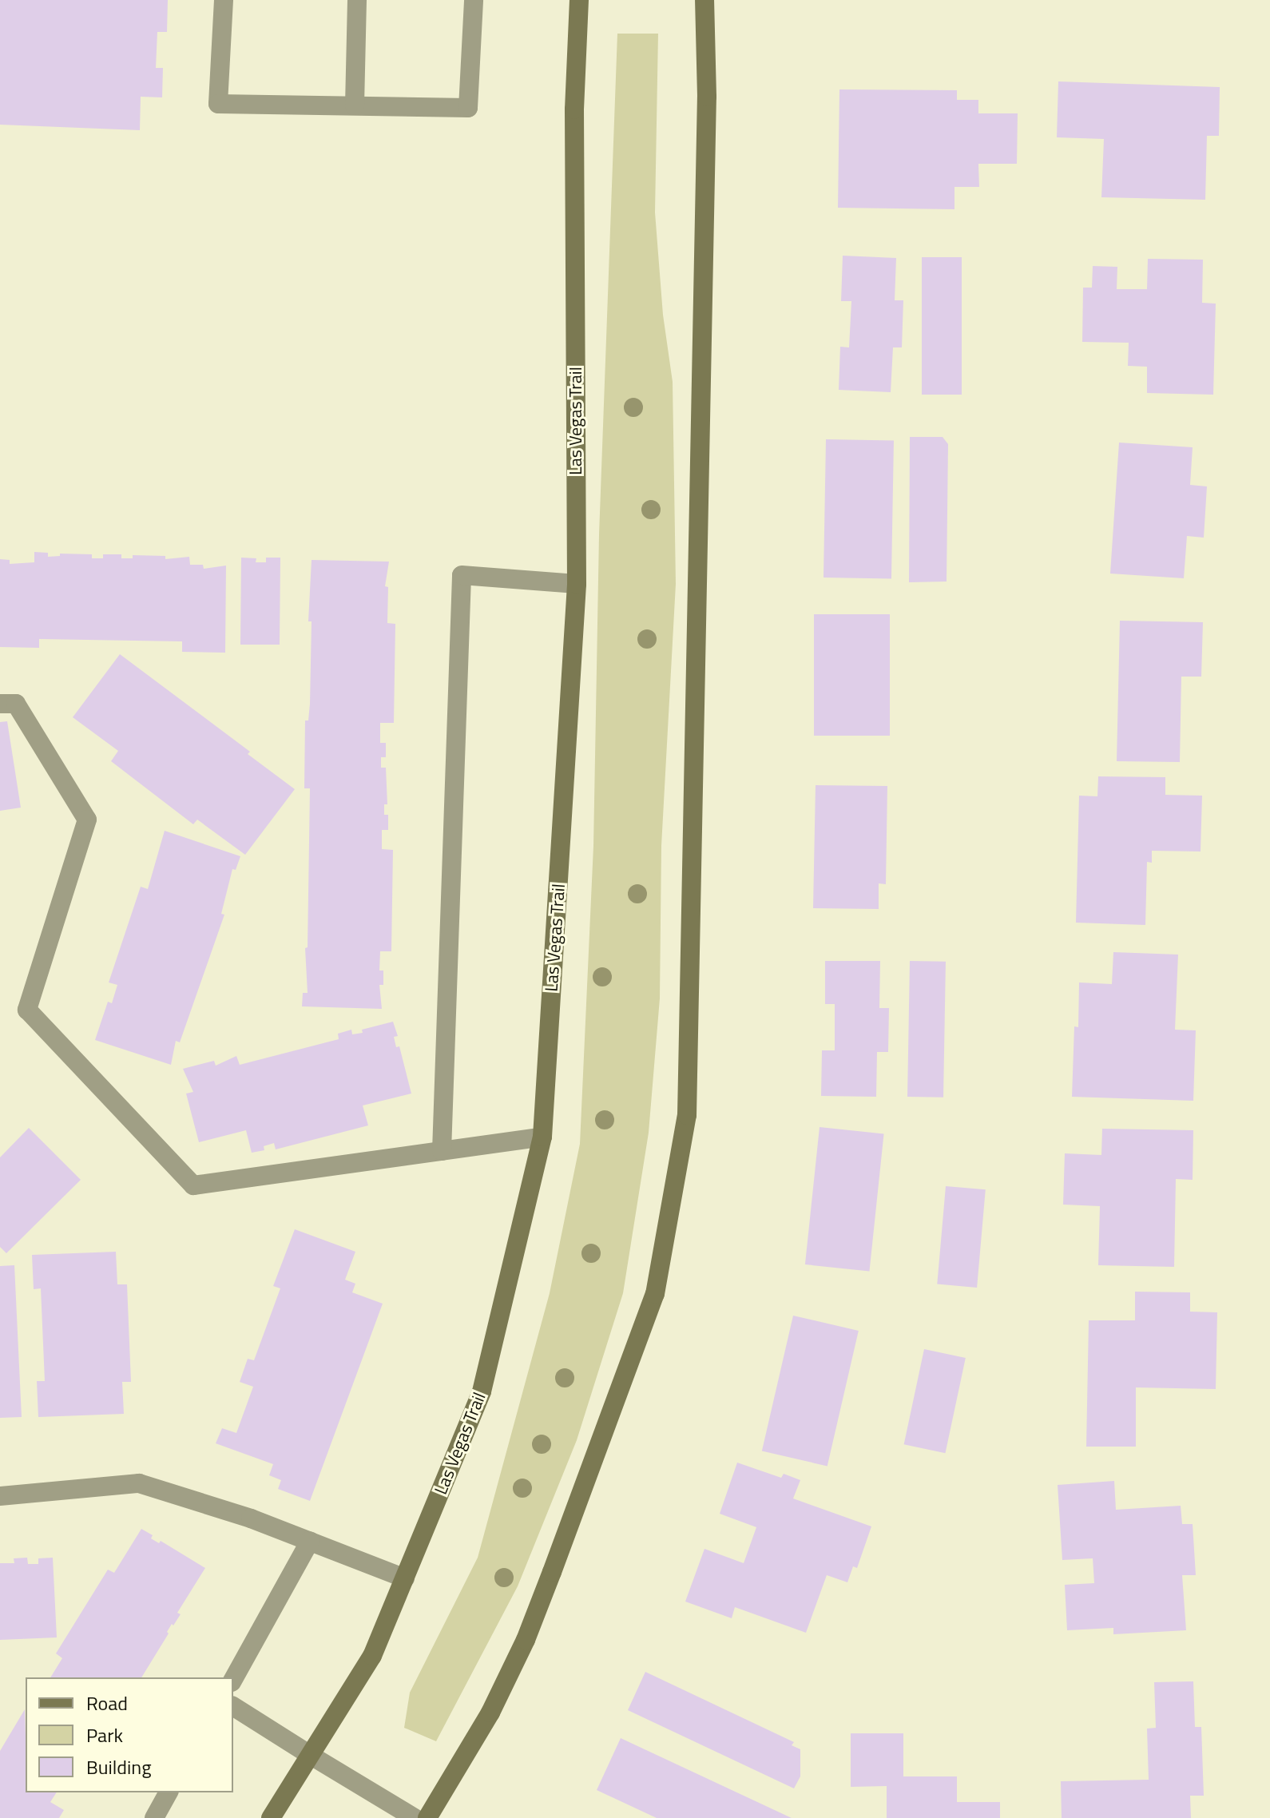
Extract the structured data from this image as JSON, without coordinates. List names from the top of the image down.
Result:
{
  "streets": {
    "main road": ["Las Vegas Trail"]
  },
  "legend": ["Road", "Park", "Building"]
}
